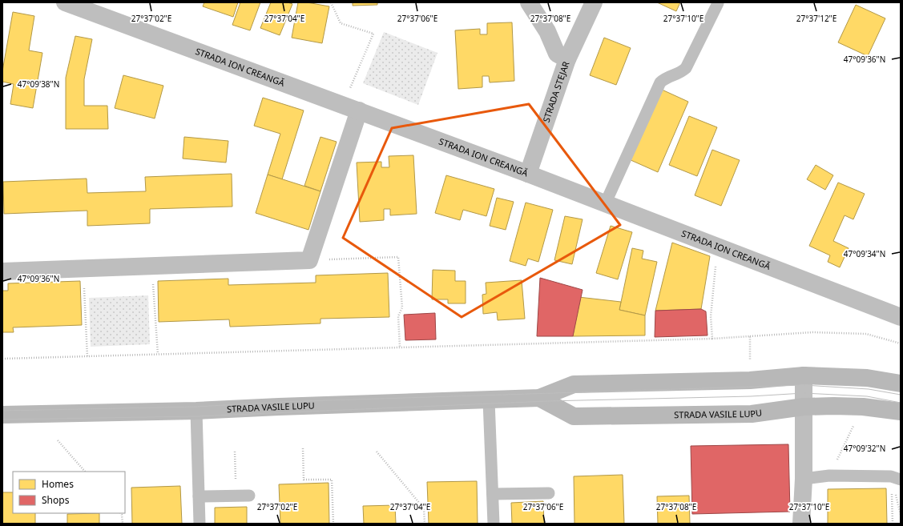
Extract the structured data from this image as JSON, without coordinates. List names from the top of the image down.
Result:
{
  "streets": {
    "main road": ["STRADA VASILE LUPU"],
    "street": ["STRADA ION CREANGĂ", "STRADA STEJAR"]
  },
  "crossings": [
    ["STRADA ION CREANGĂ", "STRADA STEJAR"]
  ],
  "legend": ["Homes", "Shops"],
  "coordinates": [
    "27°37'06\"E",
    "27°37'08\"E",
    "27°37'10\"E",
    "27°37'02\"E",
    "27°37'04\"E",
    "27°37'12\"E",
    "47°09'36\"N",
    "47°09'38\"N",
    "47°09'34\"N",
    "47°09'32\"N"
  ]
}
